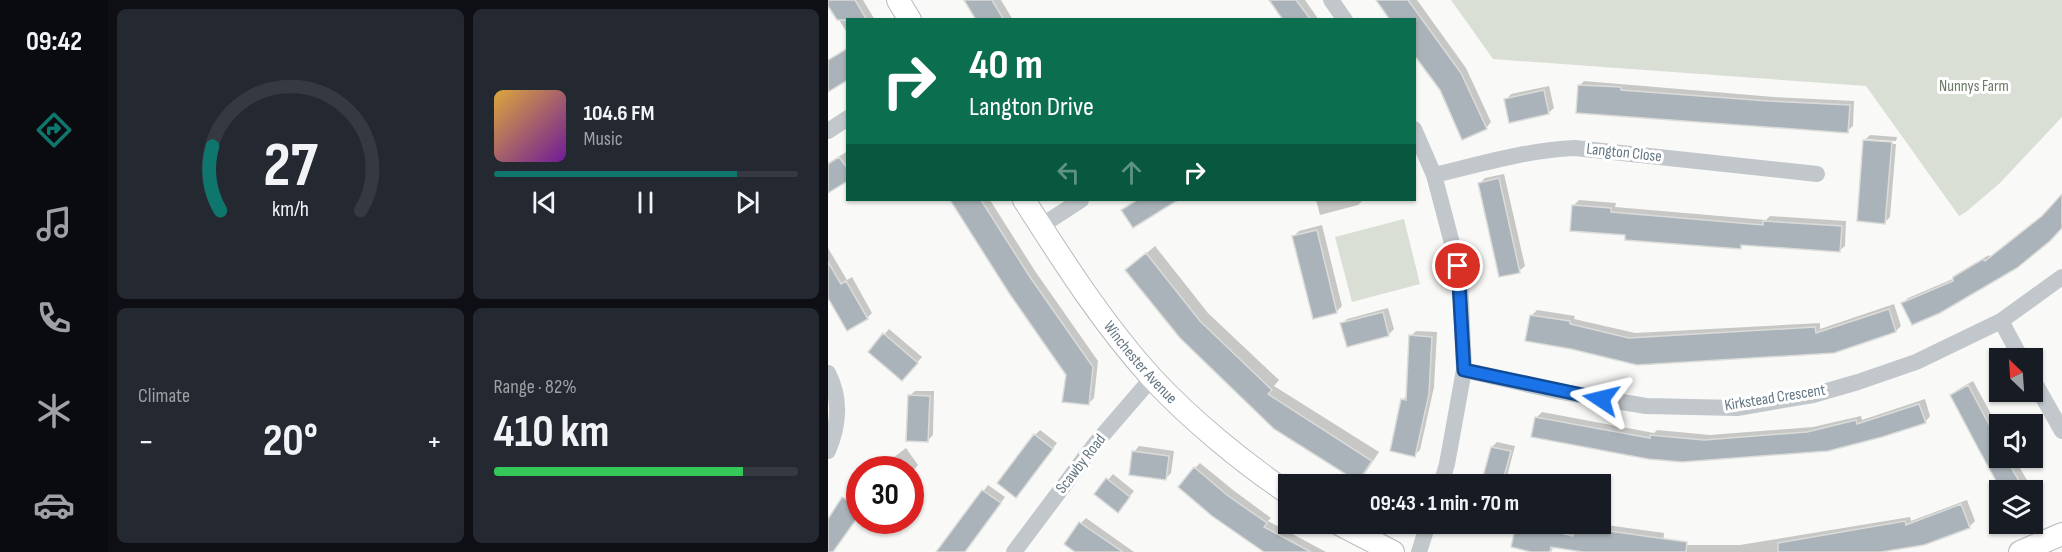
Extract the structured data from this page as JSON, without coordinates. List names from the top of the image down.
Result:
{
  "streets": {
    "street": [
      "Langton Close",
      "Winchester Avenue",
      "Kirkstead Crescent",
      "Scawby Road"
    ]
  },
  "crossings": [
    ["Winchester Avenue", "Scawby Road"]
  ],
  "parks": ["Nunnys Farm"],
  "north": "top left",
  "page": {
    "tabs": "09:42",
    "turn": ["40 m", "Langton Drive"],
    "song": ["104.6 FM", "Music"],
    "tile": [
      "Climate",
      ["Range · 82%", "410 km"]
    ],
    "heat": ["−", "20°", "+"],
    "limit": "30",
    "trip": "09:43 · 1 min · 70 m",
    "gauge": ["27", "km/h"]
  }
}
